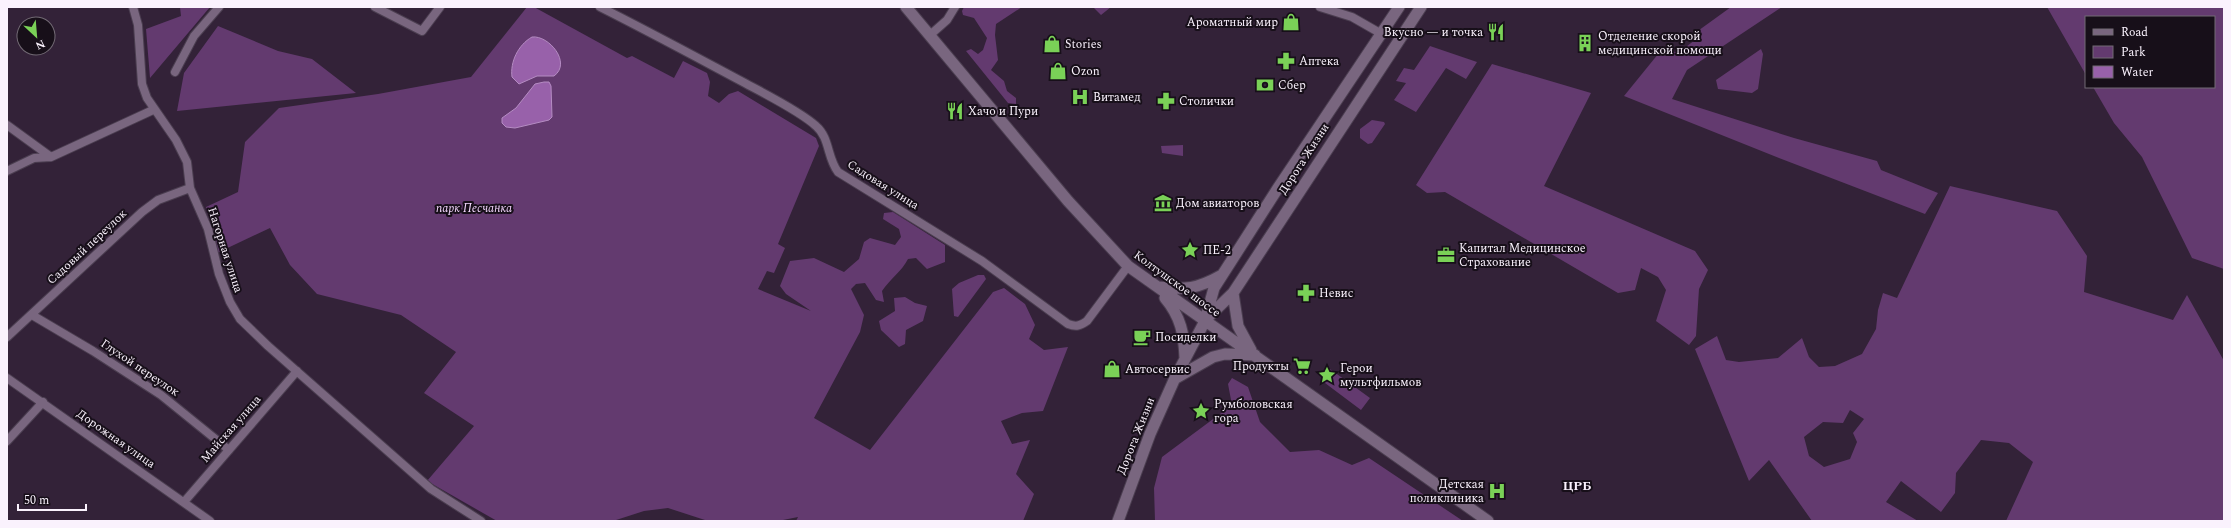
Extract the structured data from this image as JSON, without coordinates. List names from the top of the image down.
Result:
{
  "streets": {
    "main road": ["Дорога Жизни", "Колтушское шоссе"],
    "street": [
      "Садовая улица",
      "Садовый переулок",
      "Нагорная улица",
      "Глухой переулок",
      "Майская улица",
      "Дорожная улица"
    ]
  },
  "crossings": [
    ["Дорога Жизни", "Колтушское шоссе"],
    ["Садовая улица", "Колтушское шоссе"],
    ["Садовый переулок", "Нагорная улица"],
    ["Садовый переулок", "Глухой переулок"],
    ["Нагорная улица", "Майская улица"],
    ["Глухой переулок", "Майская улица"],
    ["Майская улица", "Дорожная улица"]
  ],
  "districts": ["ЦРБ"],
  "parks": ["парк Песчанка"],
  "places": {
    "shop": [
      "Ароматный мир",
      "Stories",
      "Ozon",
      "Автосервис"
    ],
    "restaurant": ["Вкусно — и точка", "Хачо и Пури"],
    "building": ["Отделение скорой медицинской помощи"],
    "pharmacy": ["Аптека", "Столички", "Невис"],
    "bank": ["Сбер"],
    "hospital": ["Витамед", "Детская поликлиника"],
    "museum": ["Дом авиаторов"],
    "place": ["ПЕ-2", "Герои мультфильмов", "Румболовская гора"],
    "office": ["Капитал Медицинское Страхование"],
    "cafe": ["Посиделки"],
    "supermarket": ["Продукты"]
  },
  "legend": ["Road", "Park", "Water"],
  "scale_bar": "50 m",
  "north": "bottom right"
}
